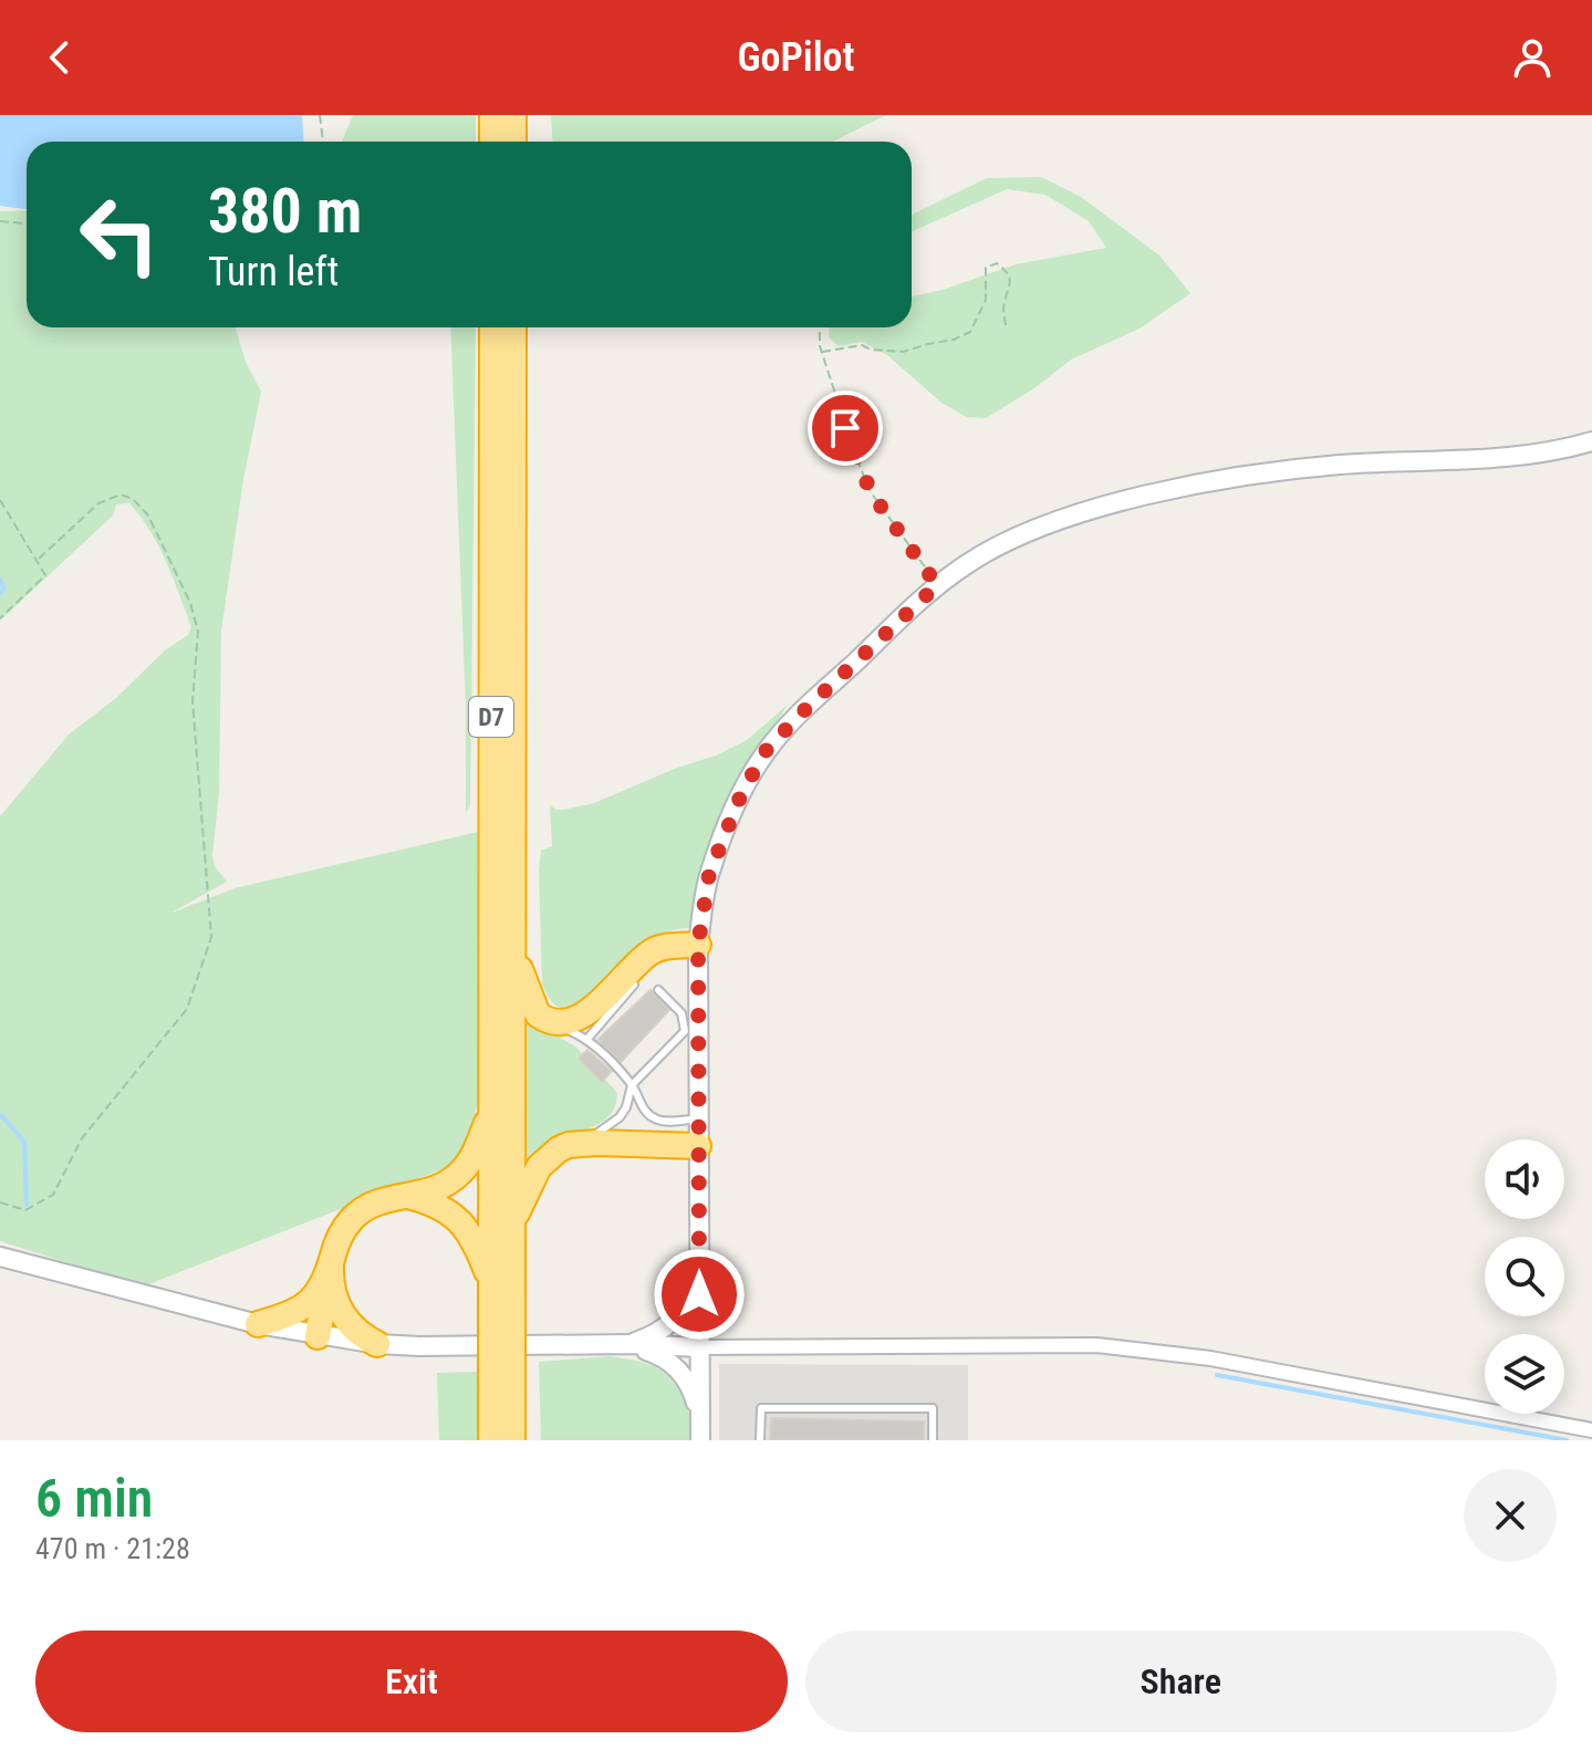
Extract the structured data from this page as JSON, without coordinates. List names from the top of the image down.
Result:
{
  "streets": {
    "highway": ["D7"]
  },
  "page": {
    "header": "GoPilot",
    "turn": ["380 m", "Turn left"],
    "heading": ["6 min", "470 m · 21:28"],
    "buttons": ["Exit", "Share"]
  }
}
